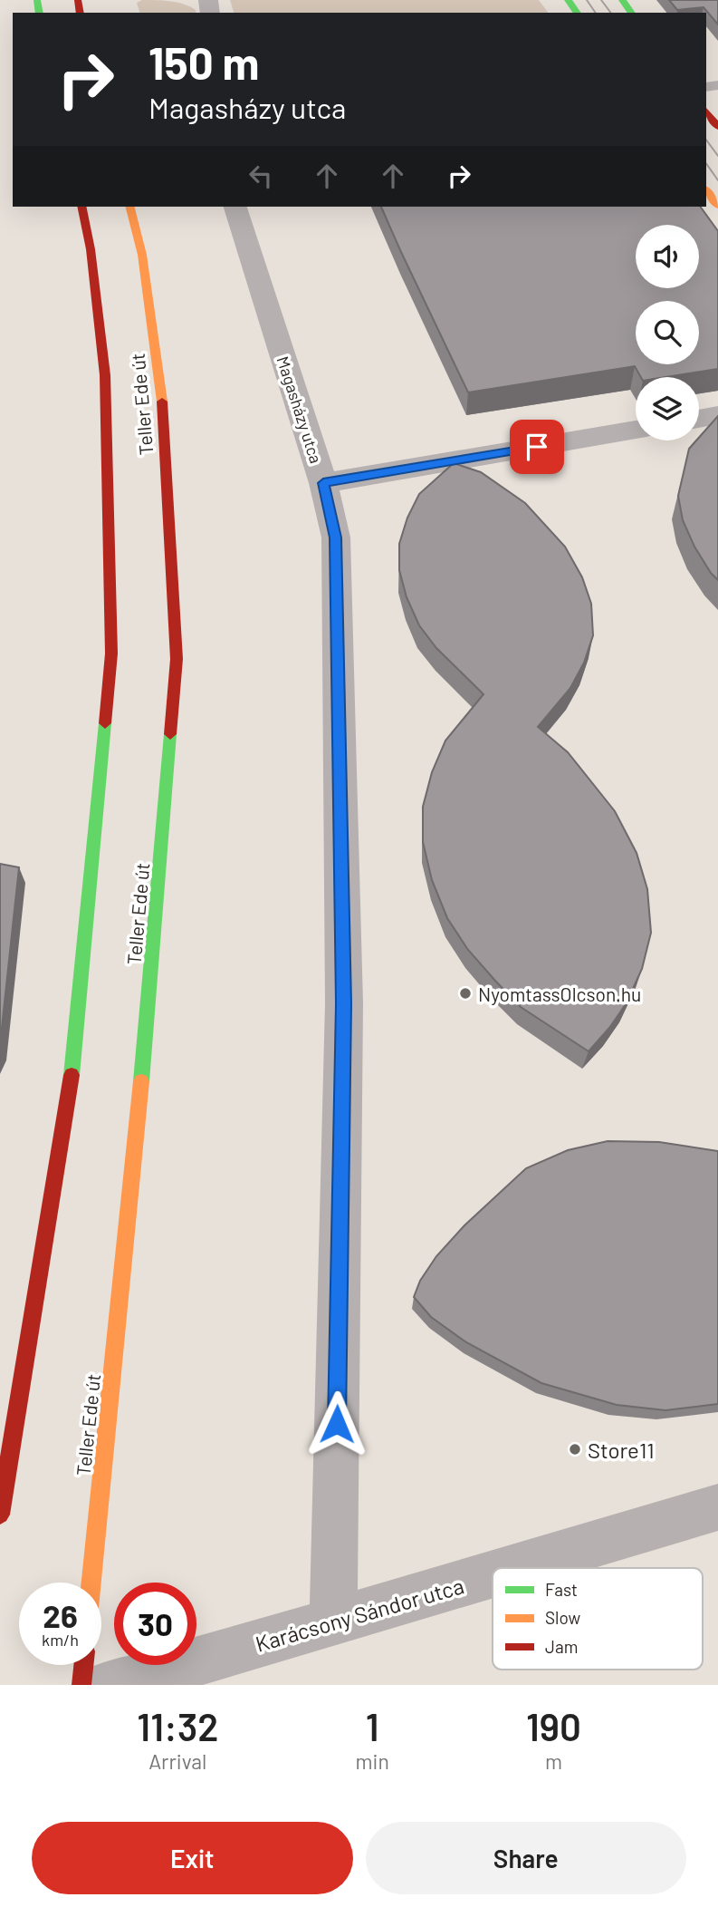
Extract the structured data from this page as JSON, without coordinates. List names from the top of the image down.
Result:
{
  "streets": {
    "main road": ["Teller Ede út"],
    "street": ["Magasházy utca", "Karácsony Sándor utca"]
  },
  "places": ["NyomtassOlcson.hu", "Store11"],
  "legend": ["Fast", "Slow", "Jam"],
  "page": {
    "turn": ["150 m", "Magasházy utca"],
    "speed": "26 km/h",
    "limit": "30",
    "eta": [
      "11:32",
      "Arrival",
      "1",
      "min",
      "190",
      "m"
    ],
    "buttons": ["Exit", "Share"]
  }
}
